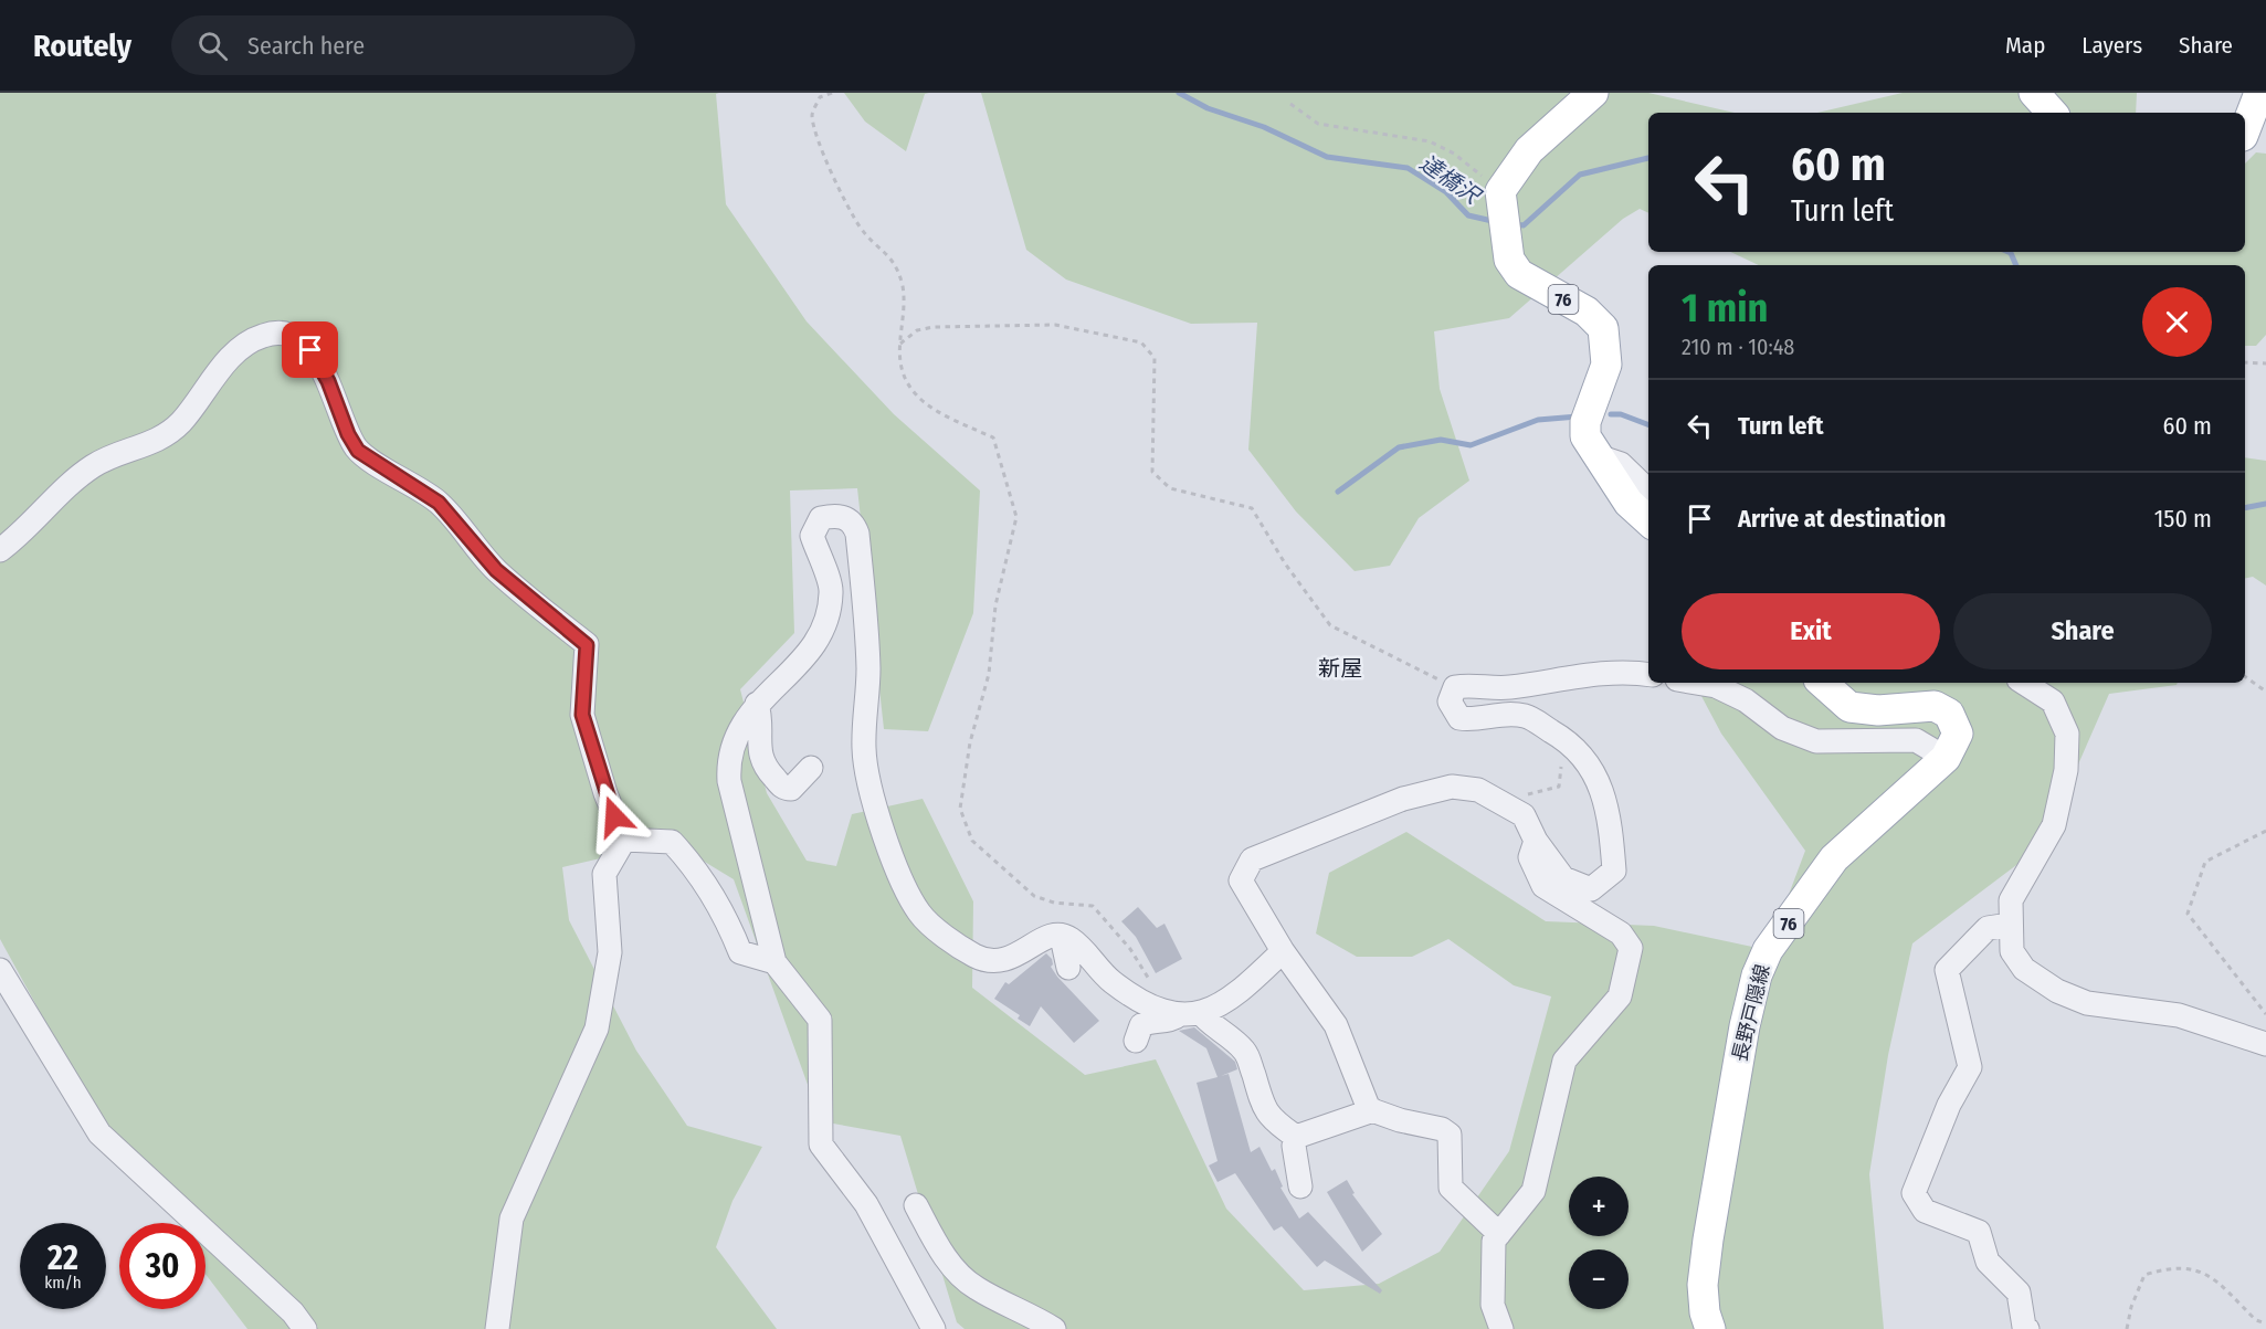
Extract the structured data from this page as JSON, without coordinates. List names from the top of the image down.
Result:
{
  "streets": {
    "main road": ["76", "長野戸隠線"]
  },
  "districts": ["新屋"],
  "water": ["達橋沢"],
  "page": {
    "header": "Routely",
    "search": "Search here",
    "nav": ["Map", "Layers", "Share"],
    "turn": ["60 m", "Turn left"],
    "heading": ["1 min", "210 m · 10:48"],
    "list": [
      {
        "name": "Turn left",
        "value": "60 m"
      },
      {
        "name": "Arrive at destination",
        "value": "150 m"
      }
    ],
    "buttons": ["Exit", "Share"],
    "map_buttons": ["+", "−"],
    "speed": "22 km/h",
    "limit": "30"
  }
}
